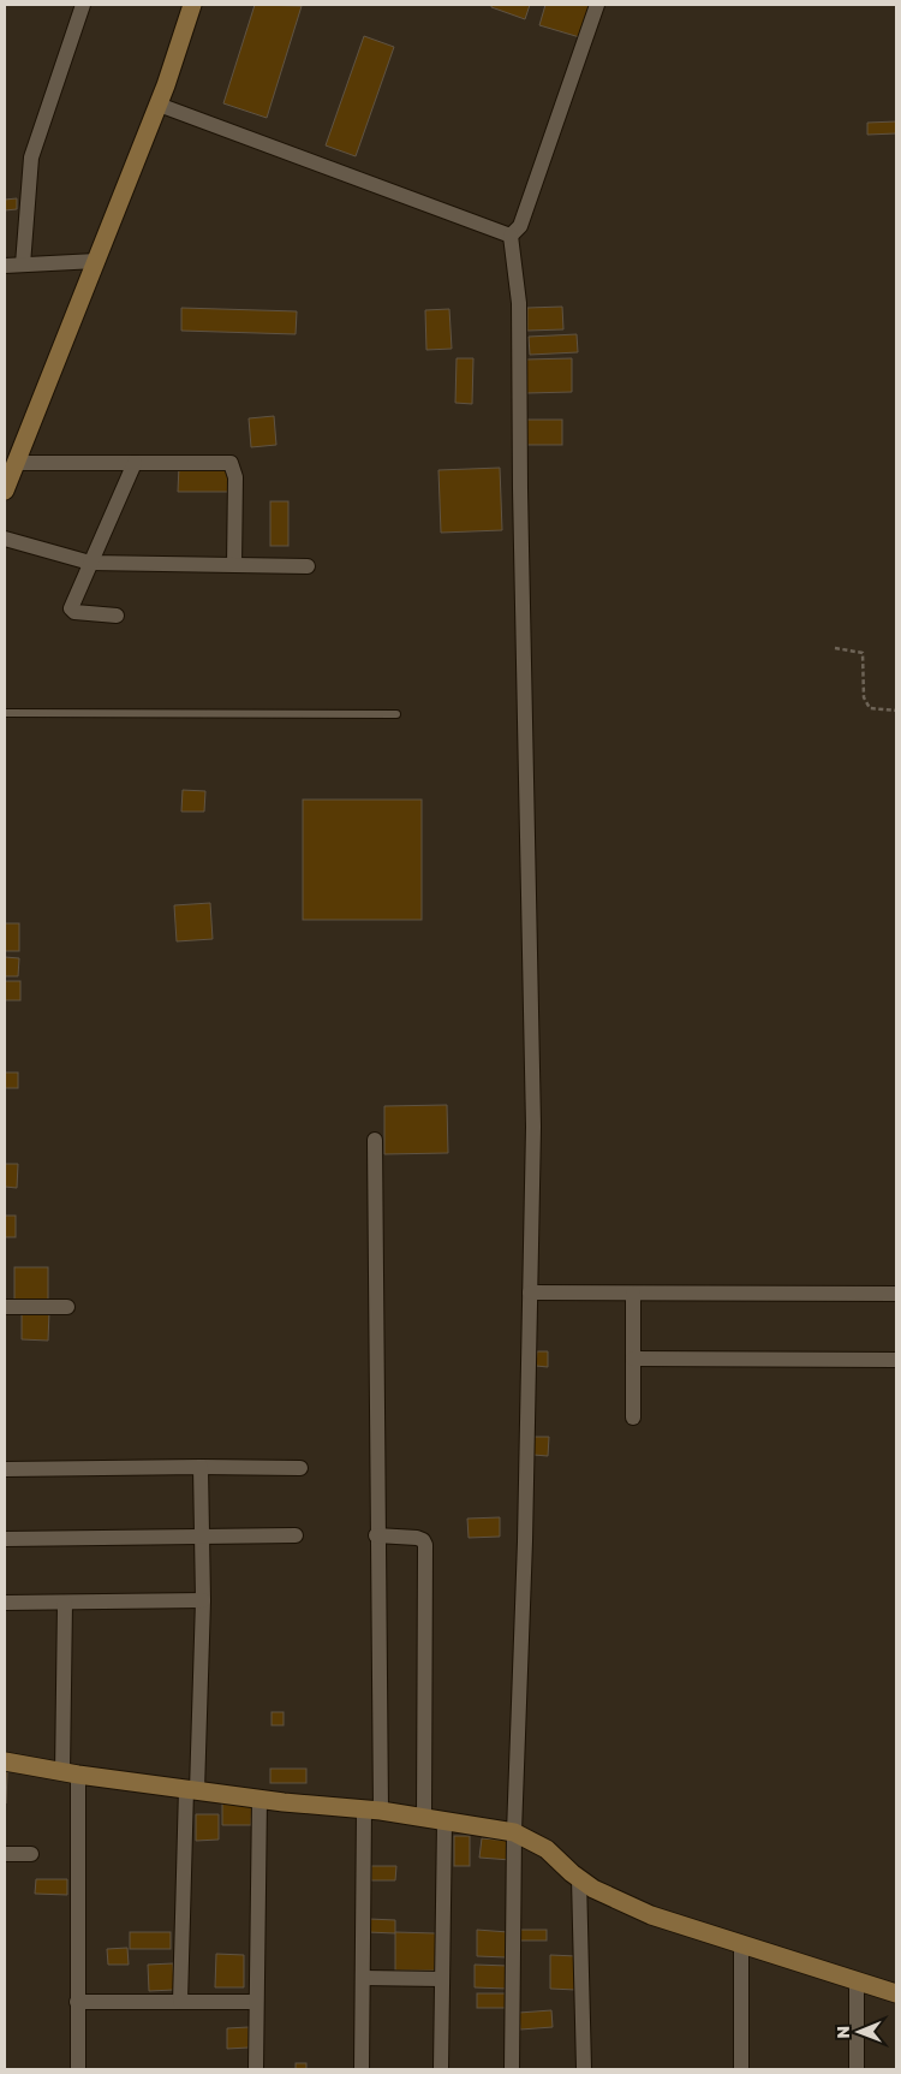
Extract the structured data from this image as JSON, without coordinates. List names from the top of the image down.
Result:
{
  "north": "left"
}
